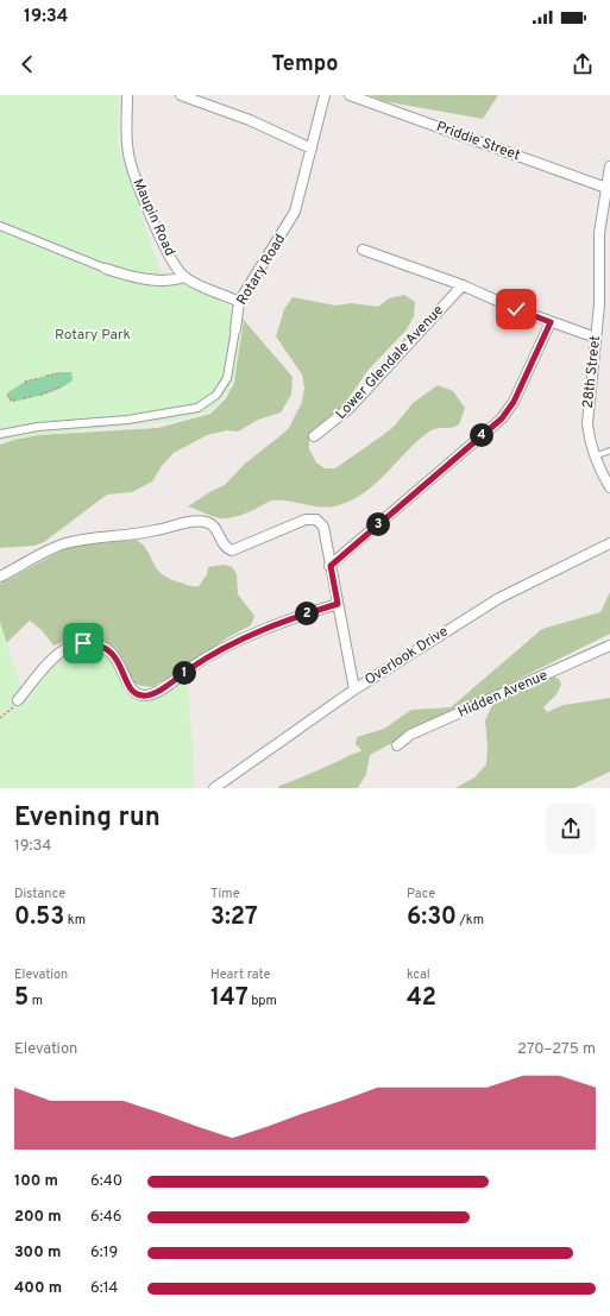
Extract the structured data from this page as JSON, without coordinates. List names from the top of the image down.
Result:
{
  "streets": {
    "street": [
      "Priddie Street",
      "Maupin Road",
      "Rotary Road",
      "Lower Glendale Avenue",
      "28th Street",
      "Overlook Drive",
      "Hidden Avenue"
    ]
  },
  "crossings": [
    ["Priddie Street", "28th Street"],
    ["Maupin Road", "Rotary Road"]
  ],
  "parks": ["Rotary Park"],
  "page": {
    "status": "19:34",
    "header": "Tempo",
    "pins": [
      "4",
      "3",
      "2",
      "1"
    ],
    "heading": ["Evening run", "19:34"],
    "stats": [
      ["Distance", "0.53 km"],
      ["Time", "3:27"],
      ["Pace", "6:30 /km"],
      ["Elevation", "5 m"],
      ["Heart rate", "147 bpm"],
      ["kcal", "42"]
    ],
    "chart": ["Elevation", "270–275 m"],
    "list": [
      {
        "name": "100 m",
        "note": "6:40"
      },
      {
        "name": "200 m",
        "note": "6:46"
      },
      {
        "name": "300 m",
        "note": "6:19"
      },
      {
        "name": "400 m",
        "note": "6:14"
      }
    ]
  }
}
